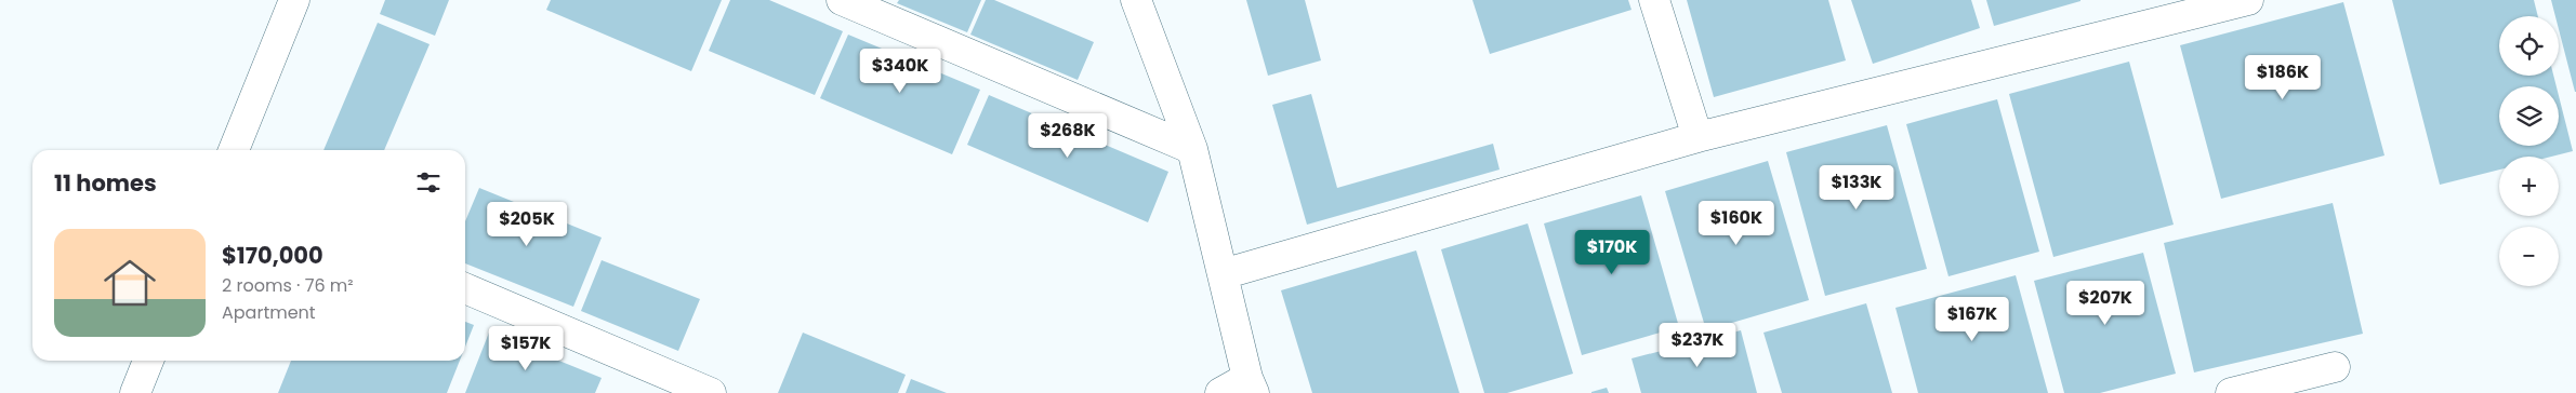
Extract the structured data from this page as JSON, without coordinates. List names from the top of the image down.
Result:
{
  "page": {
    "map_buttons": ["+", "−"],
    "price": [
      "$340K",
      "$186K",
      "$268K",
      "$133K",
      "$160K",
      "$205K",
      "$170K",
      "$207K",
      "$167K",
      "$237K",
      "$157K"
    ],
    "heading": "11 homes",
    "list": [
      {
        "name": "$170,000",
        "note": "2 rooms · 76 m² · Apartment"
      }
    ]
  }
}
